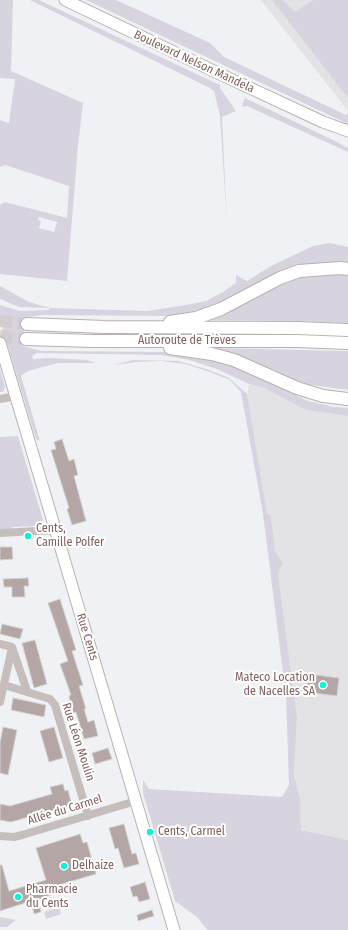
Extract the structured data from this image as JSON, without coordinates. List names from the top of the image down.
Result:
{
  "streets": {
    "highway": ["Autoroute de Trèves"],
    "main road": ["Boulevard Nelson Mandela", "Rue Cents"],
    "street": ["Rue Léon Moulin", "Allée du Carmel"]
  },
  "crossings": [
    ["Rue Cents", "Allée du Carmel"],
    ["Rue Léon Moulin", "Allée du Carmel"]
  ],
  "places": [
    "Cents, Camille Polfer",
    "Mateco Location de Nacelles SA",
    "Cents, Carmel",
    "Delhaize",
    "Pharmacie du Cents"
  ]
}
